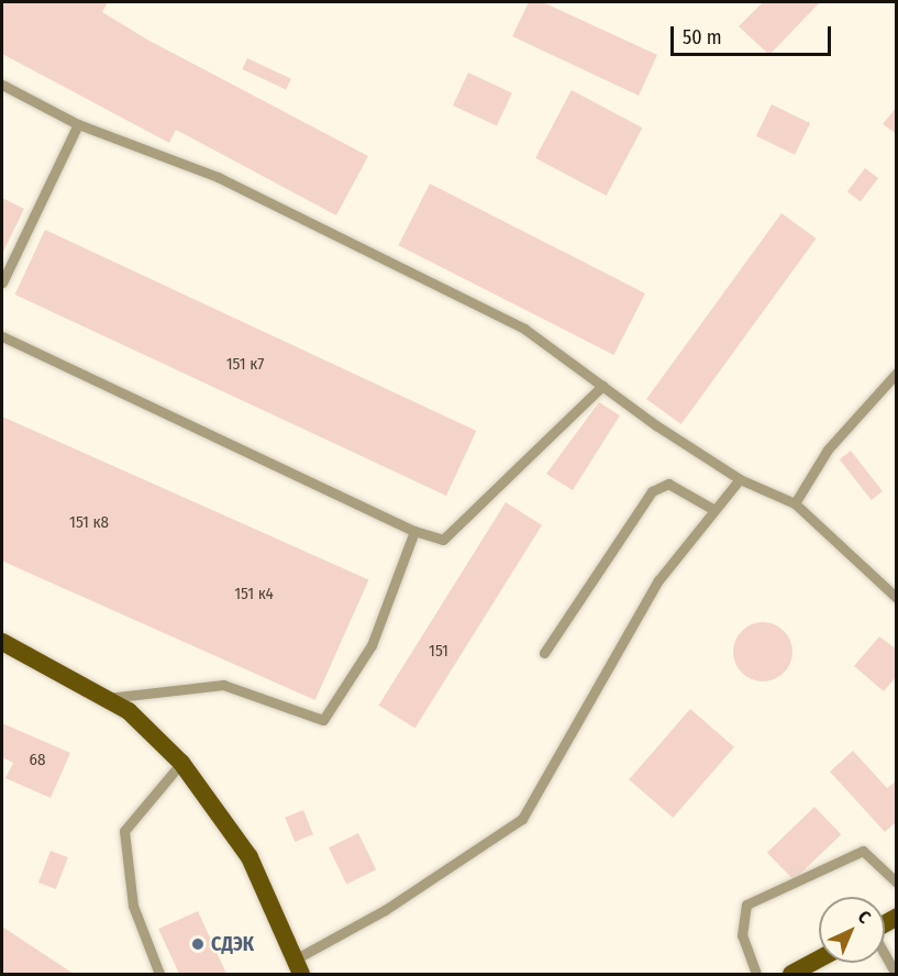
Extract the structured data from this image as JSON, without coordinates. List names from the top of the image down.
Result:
{
  "places": ["СДЭК"],
  "house_numbers": [
    "151 к7",
    "151 к8",
    "151 к4",
    "151",
    "68"
  ],
  "scale_bar": "50 m",
  "north": "top right"
}
